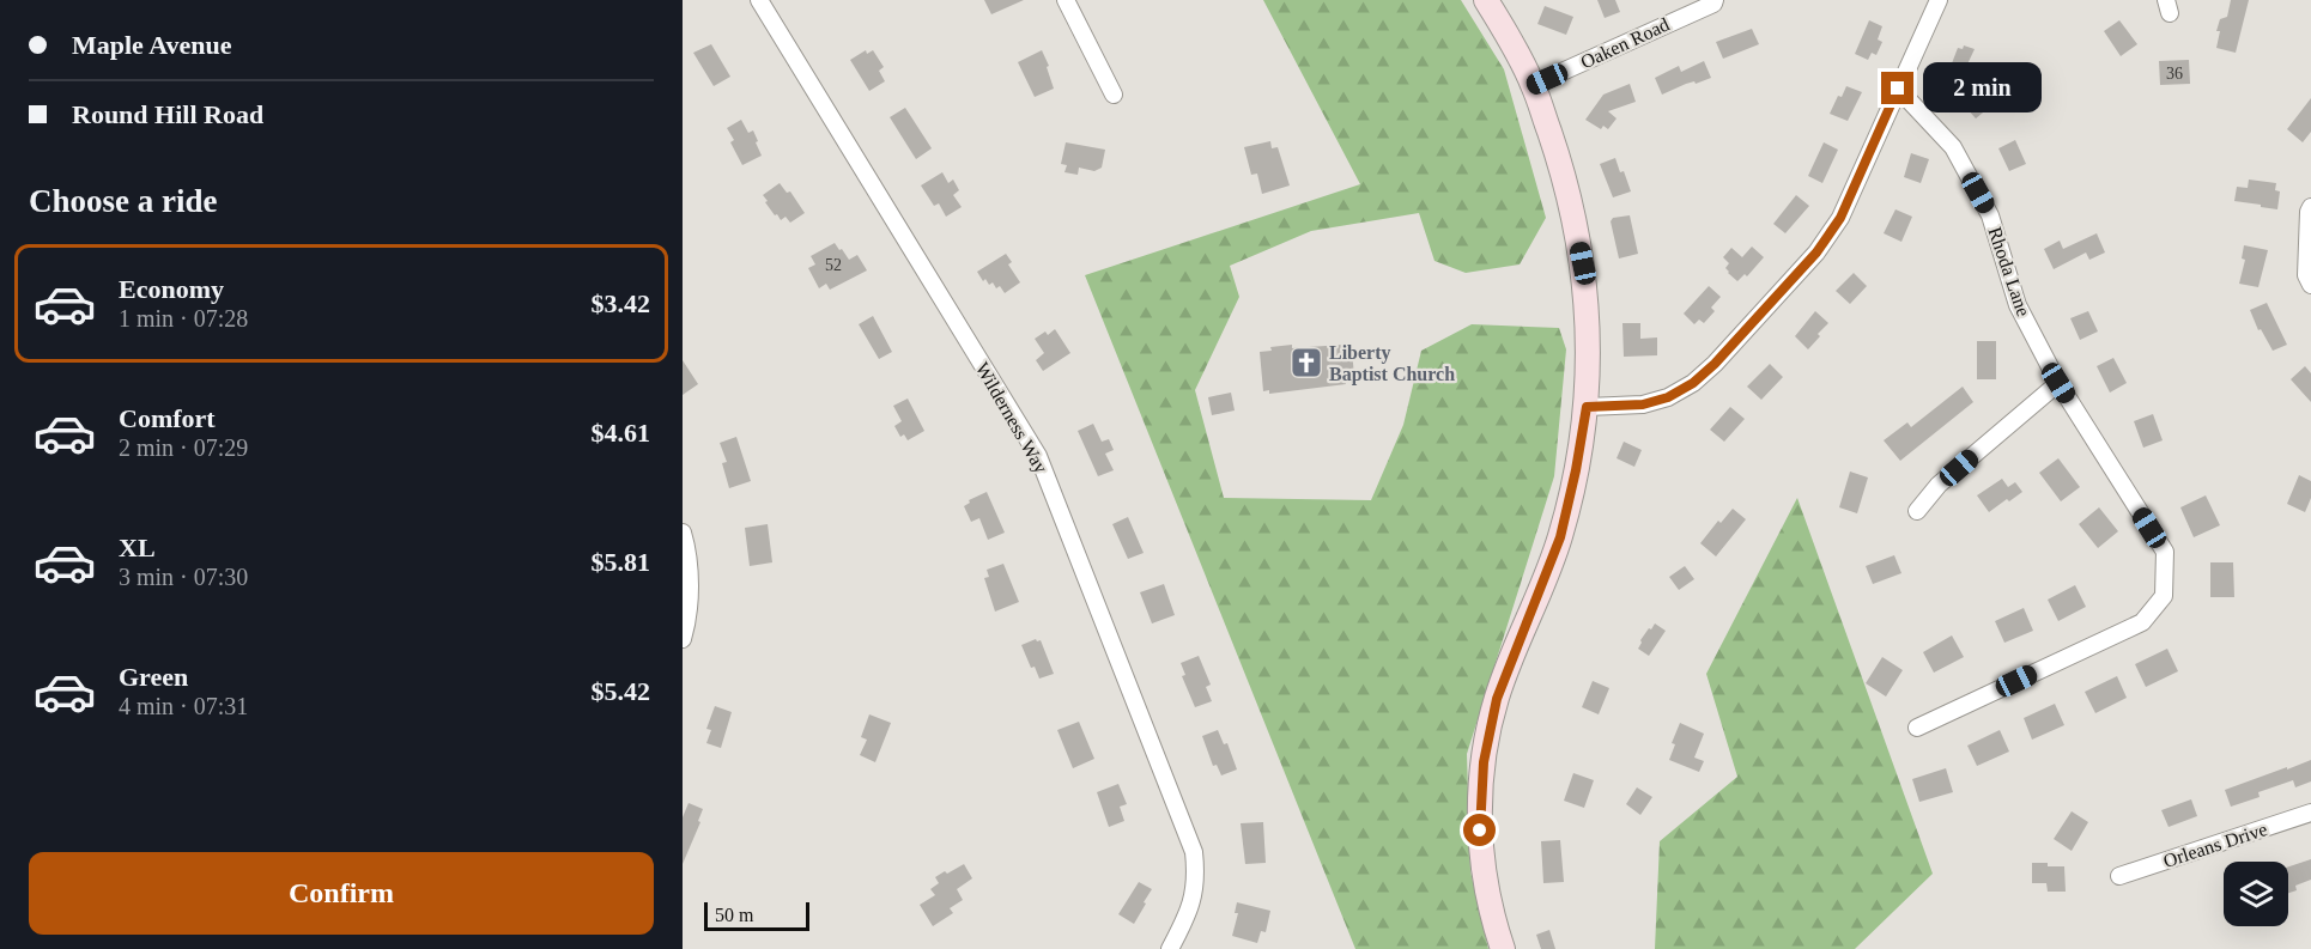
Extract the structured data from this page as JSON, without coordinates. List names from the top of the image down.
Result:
{
  "streets": {
    "street": [
      "Oaken Road",
      "Rhoda Lane",
      "Wilderness Way",
      "Orleans Drive"
    ]
  },
  "places": {
    "church": ["Liberty Baptist Church"]
  },
  "house_numbers": ["36", "52"],
  "scale_bar": "50 m",
  "page": {
    "banner": ["Maple Avenue", "Round Hill Road"],
    "bubble": "2 min",
    "heading": "Choose a ride",
    "list": [
      {
        "name": "Economy",
        "note": "1 min · 07:28",
        "value": "$3.42"
      },
      {
        "name": "Comfort",
        "note": "2 min · 07:29",
        "value": "$4.61"
      },
      {
        "name": "XL",
        "note": "3 min · 07:30",
        "value": "$5.81"
      },
      {
        "name": "Green",
        "note": "4 min · 07:31",
        "value": "$5.42"
      }
    ],
    "buttons": "Confirm",
    "scale": "50 m"
  }
}
